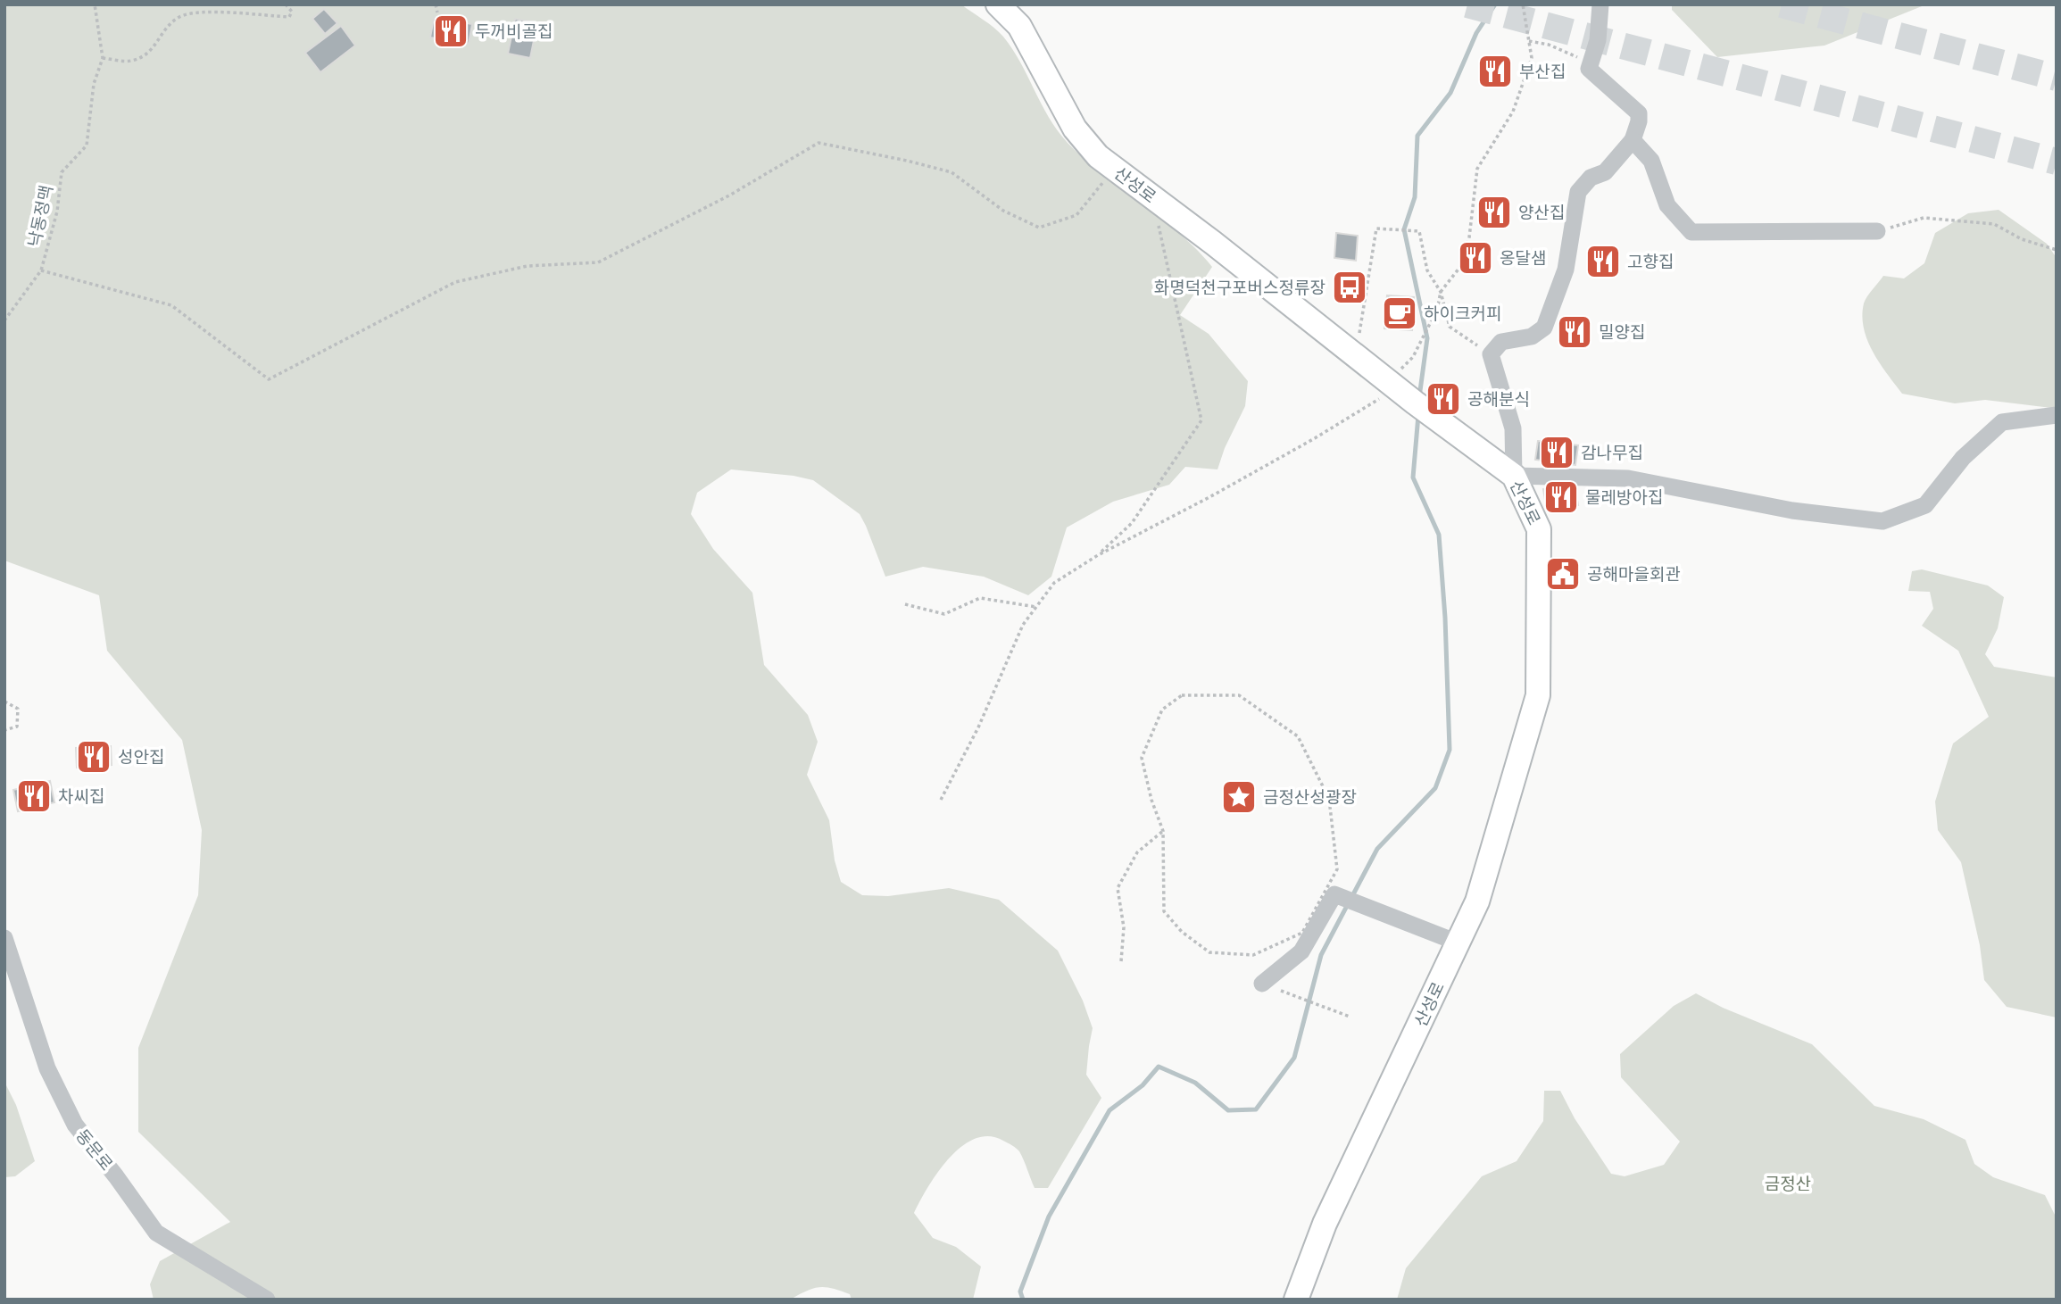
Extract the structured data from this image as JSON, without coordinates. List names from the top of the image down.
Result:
{
  "streets": {
    "main road": ["산성로"],
    "street": ["동문로"],
    "path": ["낙동정맥"]
  },
  "parks": ["금정산"],
  "places": {
    "restaurant": [
      "두꺼비골집",
      "부산집",
      "양산집",
      "옹달샘",
      "고향집",
      "밀양집",
      "공해분식",
      "감나무집",
      "물레방아집",
      "성안집",
      "차씨집"
    ],
    "bus stop": ["화명덕천구포버스정류장"],
    "cafe": ["하이크커피"],
    "public building": ["공해마을회관"],
    "place": ["금정산성광장"]
  }
}
